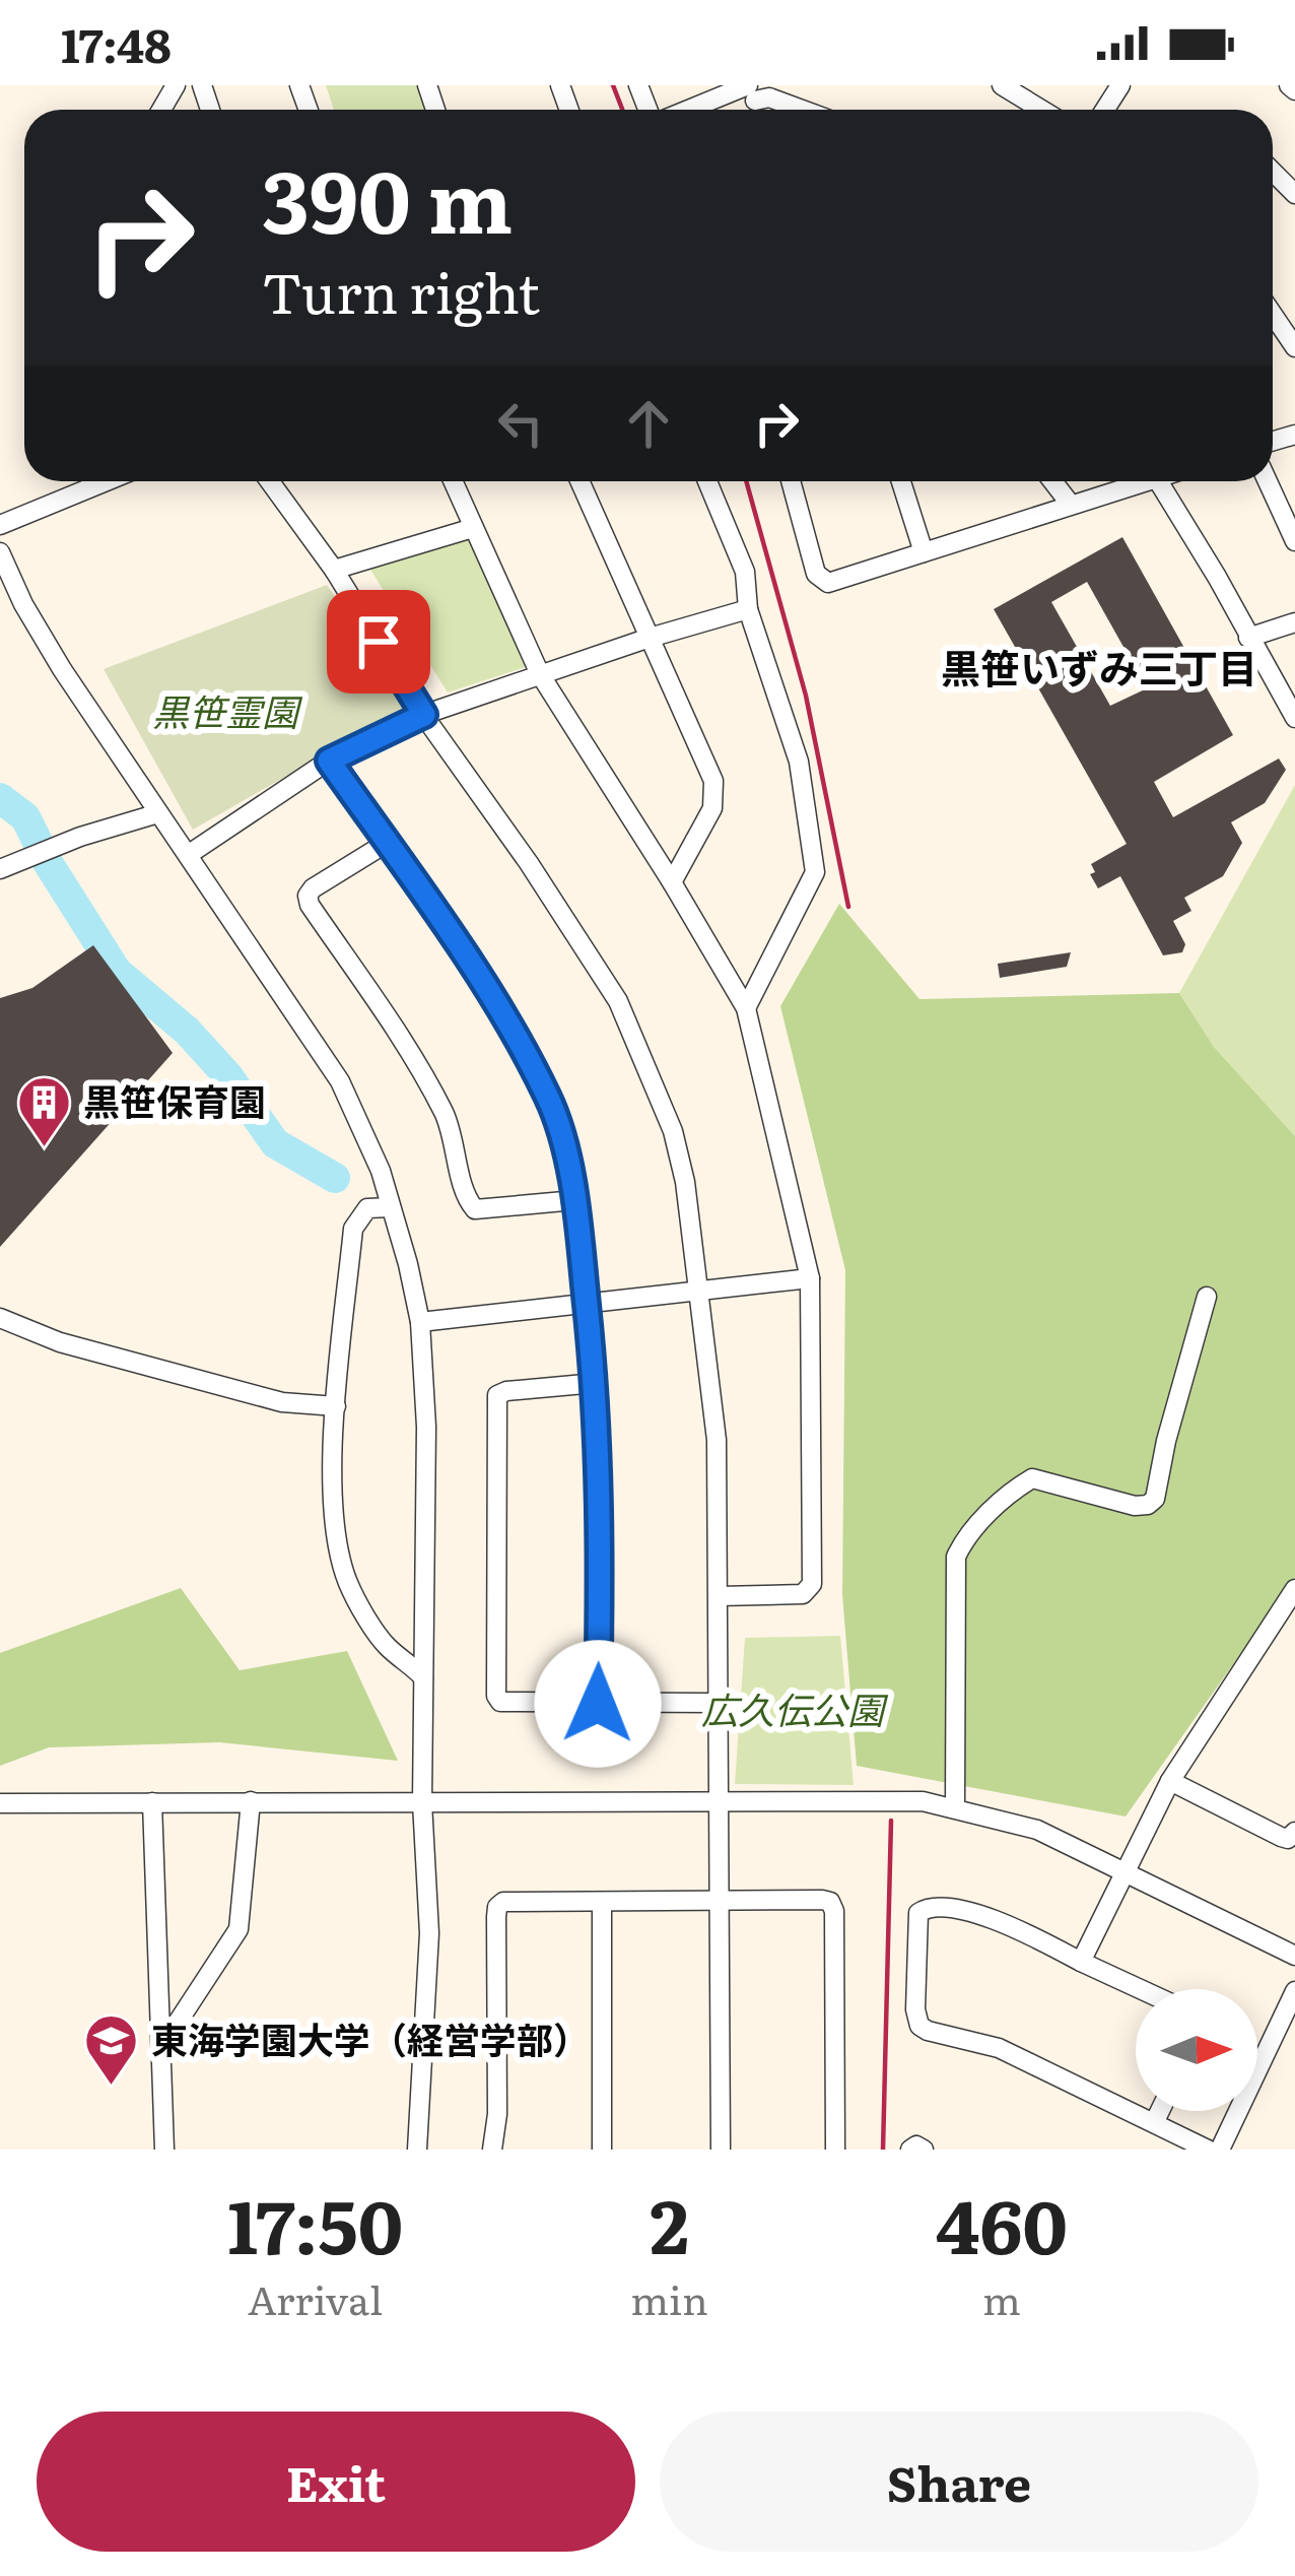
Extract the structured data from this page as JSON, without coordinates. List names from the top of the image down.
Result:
{
  "districts": ["黒笹いずみ三丁目"],
  "parks": ["黒笹霊園", "広久伝公園"],
  "places": {
    "building": ["黒笹保育園"],
    "school or university": ["東海学園大学（経営学部）"]
  },
  "north": "right",
  "page": {
    "status": "17:48",
    "turn": ["390 m", "Turn right"],
    "eta": [
      "17:50",
      "Arrival",
      "2",
      "min",
      "460",
      "m"
    ],
    "buttons": ["Exit", "Share"]
  }
}
